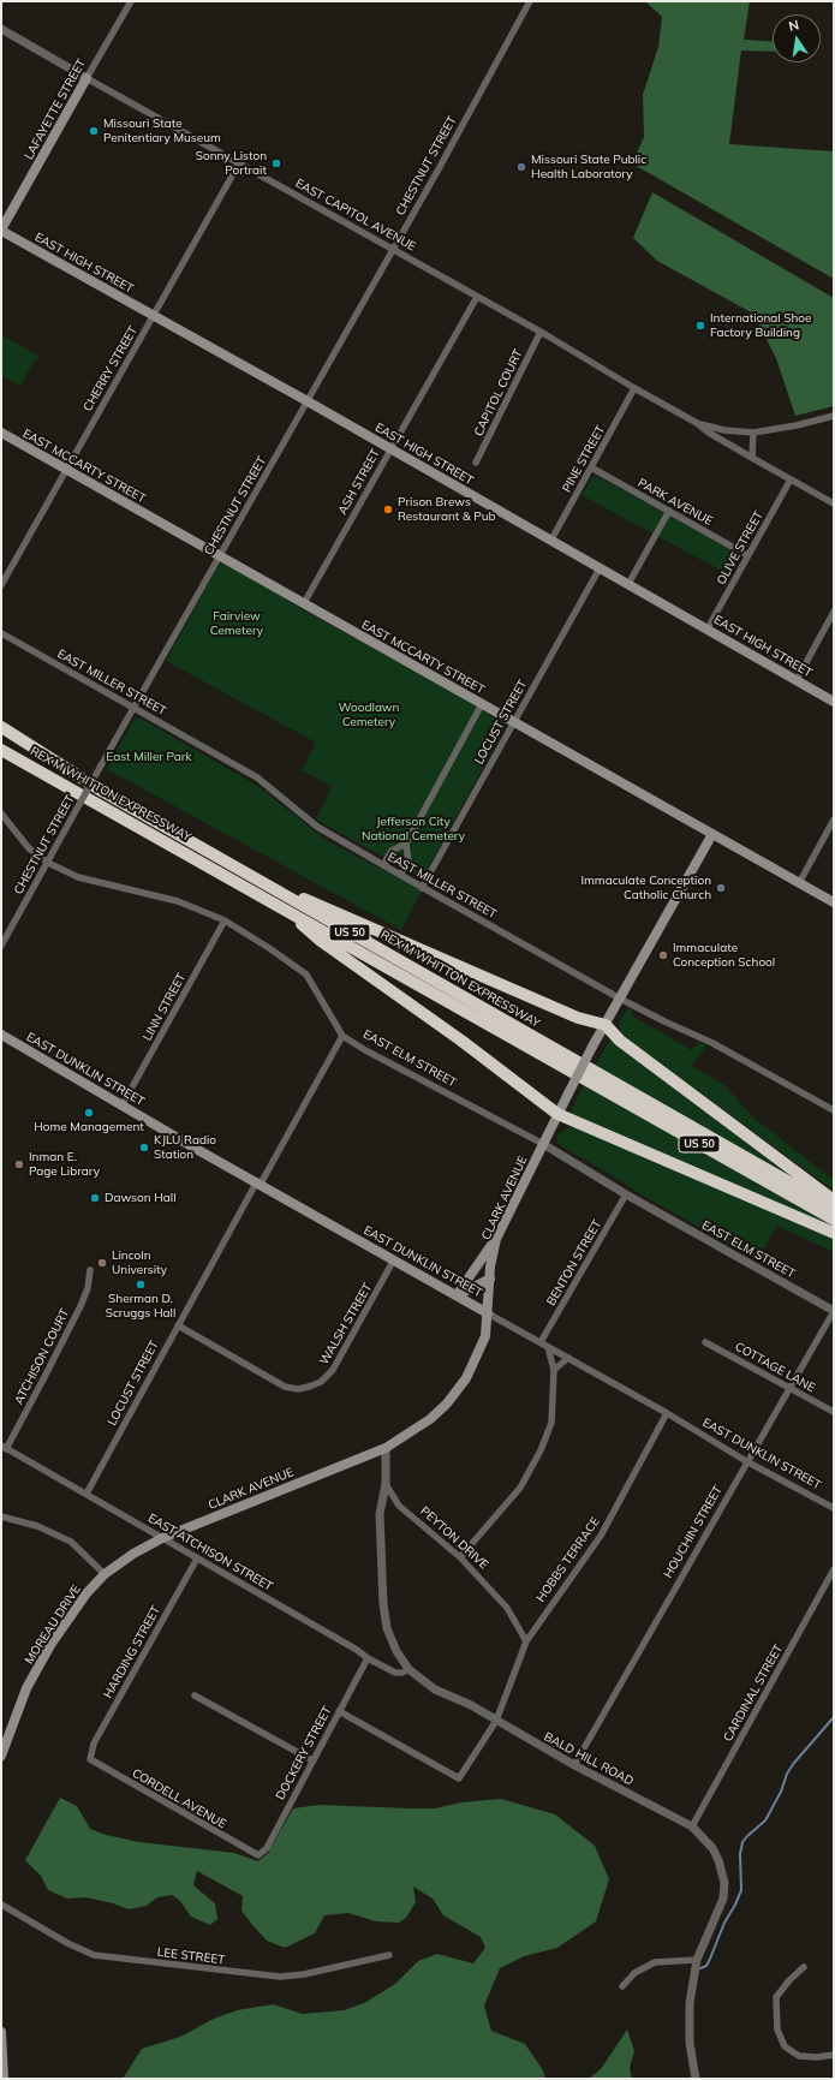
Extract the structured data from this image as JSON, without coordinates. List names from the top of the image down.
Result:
{
  "streets": {
    "highway": ["REX M WHITTON EXPRESSWAY", "US 50"],
    "main road": [
      "LAFAYETTE STREET",
      "EAST HIGH STREET",
      "EAST MCCARTY STREET",
      "EAST DUNKLIN STREET",
      "CLARK AVENUE",
      "MOREAU DRIVE"
    ],
    "street": [
      "CHESTNUT STREET",
      "EAST CAPITOL AVENUE",
      "CHERRY STREET",
      "CAPITOL COURT",
      "PINE STREET",
      "ASH STREET",
      "PARK AVENUE",
      "OLIVE STREET",
      "EAST MILLER STREET",
      "LOCUST STREET",
      "LINN STREET",
      "EAST ELM STREET",
      "BENTON STREET",
      "WALSH STREET",
      "ATCHISON COURT",
      "COTTAGE LANE",
      "HOUCHIN STREET",
      "PEYTON DRIVE",
      "EAST ATCHISON STREET",
      "HOBBS TERRACE",
      "HARDING STREET",
      "CARDINAL STREET",
      "DOCKERY STREET",
      "BALD HILL ROAD",
      "CORDELL AVENUE",
      "LEE STREET"
    ]
  },
  "crossings": [
    ["LAFAYETTE STREET", "EAST CAPITOL AVENUE"],
    ["LAFAYETTE STREET", "EAST HIGH STREET"],
    ["CHESTNUT STREET", "EAST CAPITOL AVENUE"],
    ["CHESTNUT STREET", "EAST HIGH STREET"],
    ["CHESTNUT STREET", "EAST MCCARTY STREET"],
    ["CHESTNUT STREET", "EAST MILLER STREET"],
    ["CHESTNUT STREET", "EAST ELM STREET"],
    ["EAST CAPITOL AVENUE", "CHERRY STREET"],
    ["EAST CAPITOL AVENUE", "CAPITOL COURT"],
    ["EAST CAPITOL AVENUE", "PINE STREET"],
    ["EAST CAPITOL AVENUE", "ASH STREET"],
    ["EAST CAPITOL AVENUE", "OLIVE STREET"],
    ["EAST HIGH STREET", "CHERRY STREET"],
    ["EAST HIGH STREET", "PINE STREET"],
    ["EAST HIGH STREET", "ASH STREET"],
    ["EAST HIGH STREET", "OLIVE STREET"],
    ["EAST HIGH STREET", "LOCUST STREET"],
    ["CHERRY STREET", "EAST MCCARTY STREET"],
    ["PINE STREET", "PARK AVENUE"],
    ["EAST MCCARTY STREET", "ASH STREET"],
    ["EAST MCCARTY STREET", "LOCUST STREET"],
    ["EAST MCCARTY STREET", "CLARK AVENUE"],
    ["PARK AVENUE", "OLIVE STREET"],
    ["EAST MILLER STREET", "LOCUST STREET"],
    ["EAST MILLER STREET", "CLARK AVENUE"],
    ["LOCUST STREET", "EAST ELM STREET"],
    ["LOCUST STREET", "EAST DUNKLIN STREET"],
    ["LOCUST STREET", "WALSH STREET"],
    ["LOCUST STREET", "EAST ATCHISON STREET"],
    ["LINN STREET", "EAST ELM STREET"],
    ["LINN STREET", "EAST DUNKLIN STREET"],
    ["EAST ELM STREET", "CLARK AVENUE"],
    ["EAST ELM STREET", "BENTON STREET"],
    ["EAST ELM STREET", "HOUCHIN STREET"],
    ["EAST DUNKLIN STREET", "CLARK AVENUE"],
    ["EAST DUNKLIN STREET", "BENTON STREET"],
    ["EAST DUNKLIN STREET", "WALSH STREET"],
    ["EAST DUNKLIN STREET", "HOUCHIN STREET"],
    ["EAST DUNKLIN STREET", "HOBBS TERRACE"],
    ["CLARK AVENUE", "PEYTON DRIVE"],
    ["CLARK AVENUE", "EAST ATCHISON STREET"],
    ["CLARK AVENUE", "MOREAU DRIVE"],
    ["ATCHISON COURT", "EAST ATCHISON STREET"],
    ["COTTAGE LANE", "HOUCHIN STREET"],
    ["HOUCHIN STREET", "BALD HILL ROAD"],
    ["PEYTON DRIVE", "HOBBS TERRACE"],
    ["PEYTON DRIVE", "BALD HILL ROAD"],
    ["EAST ATCHISON STREET", "MOREAU DRIVE"],
    ["EAST ATCHISON STREET", "HARDING STREET"],
    ["EAST ATCHISON STREET", "DOCKERY STREET"],
    ["EAST ATCHISON STREET", "BALD HILL ROAD"],
    ["HOBBS TERRACE", "DOCKERY STREET"],
    ["HOBBS TERRACE", "BALD HILL ROAD"],
    ["HARDING STREET", "CORDELL AVENUE"],
    ["CARDINAL STREET", "BALD HILL ROAD"],
    ["DOCKERY STREET", "CORDELL AVENUE"]
  ],
  "parks": [
    "Fairview Cemetery",
    "Woodlawn Cemetery",
    "East Miller Park",
    "Jefferson City National Cemetery"
  ],
  "places": [
    "Missouri State Penitentiary Museum",
    "Sonny Liston Portrait",
    "Missouri State Public Health Laboratory",
    "International Shoe Factory Building",
    "Prison Brews Restaurant & Pub",
    "Immaculate Conception Catholic Church",
    "Immaculate Conception School",
    "Home Management",
    "KJLU Radio Station",
    "Inman E. Page Library",
    "Dawson Hall",
    "Lincoln University",
    "Sherman D. Scruggs Hall"
  ],
  "north": "top"
}
